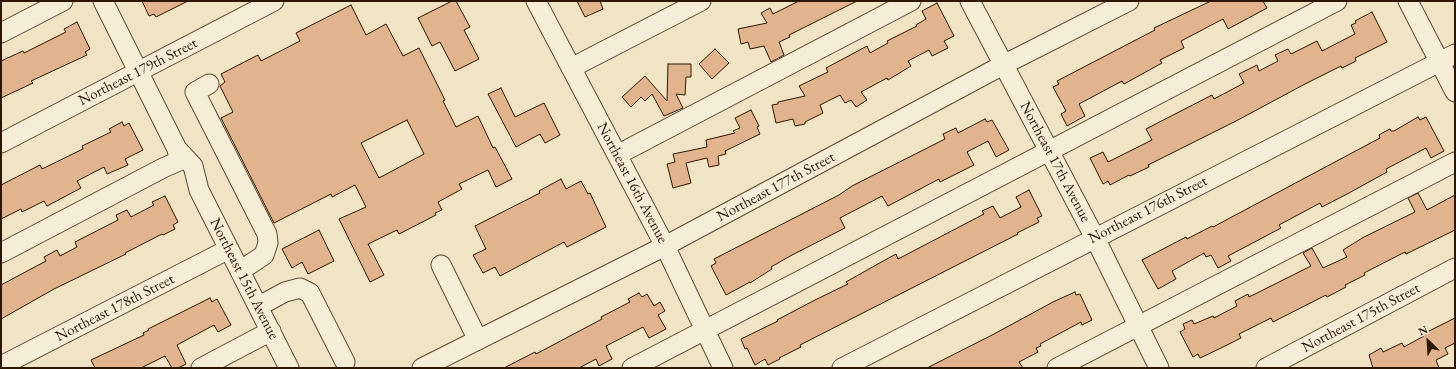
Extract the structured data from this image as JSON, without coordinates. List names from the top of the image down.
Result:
{
  "streets": {
    "street": [
      "Northeast 179th Street",
      "Northeast 17th Avenue",
      "Northeast 16th Avenue",
      "Northeast 177th Street",
      "Northeast 176th Street",
      "Northeast 15th Avenue",
      "Northeast 178th Street",
      "Northeast 175th Street"
    ]
  },
  "crossings": [
    ["Northeast 179th Street", "Northeast 15th Avenue"],
    ["Northeast 17th Avenue", "Northeast 177th Street"],
    ["Northeast 17th Avenue", "Northeast 176th Street"],
    ["Northeast 16th Avenue", "Northeast 177th Street"],
    ["Northeast 15th Avenue", "Northeast 178th Street"]
  ],
  "north": "top left"
}
